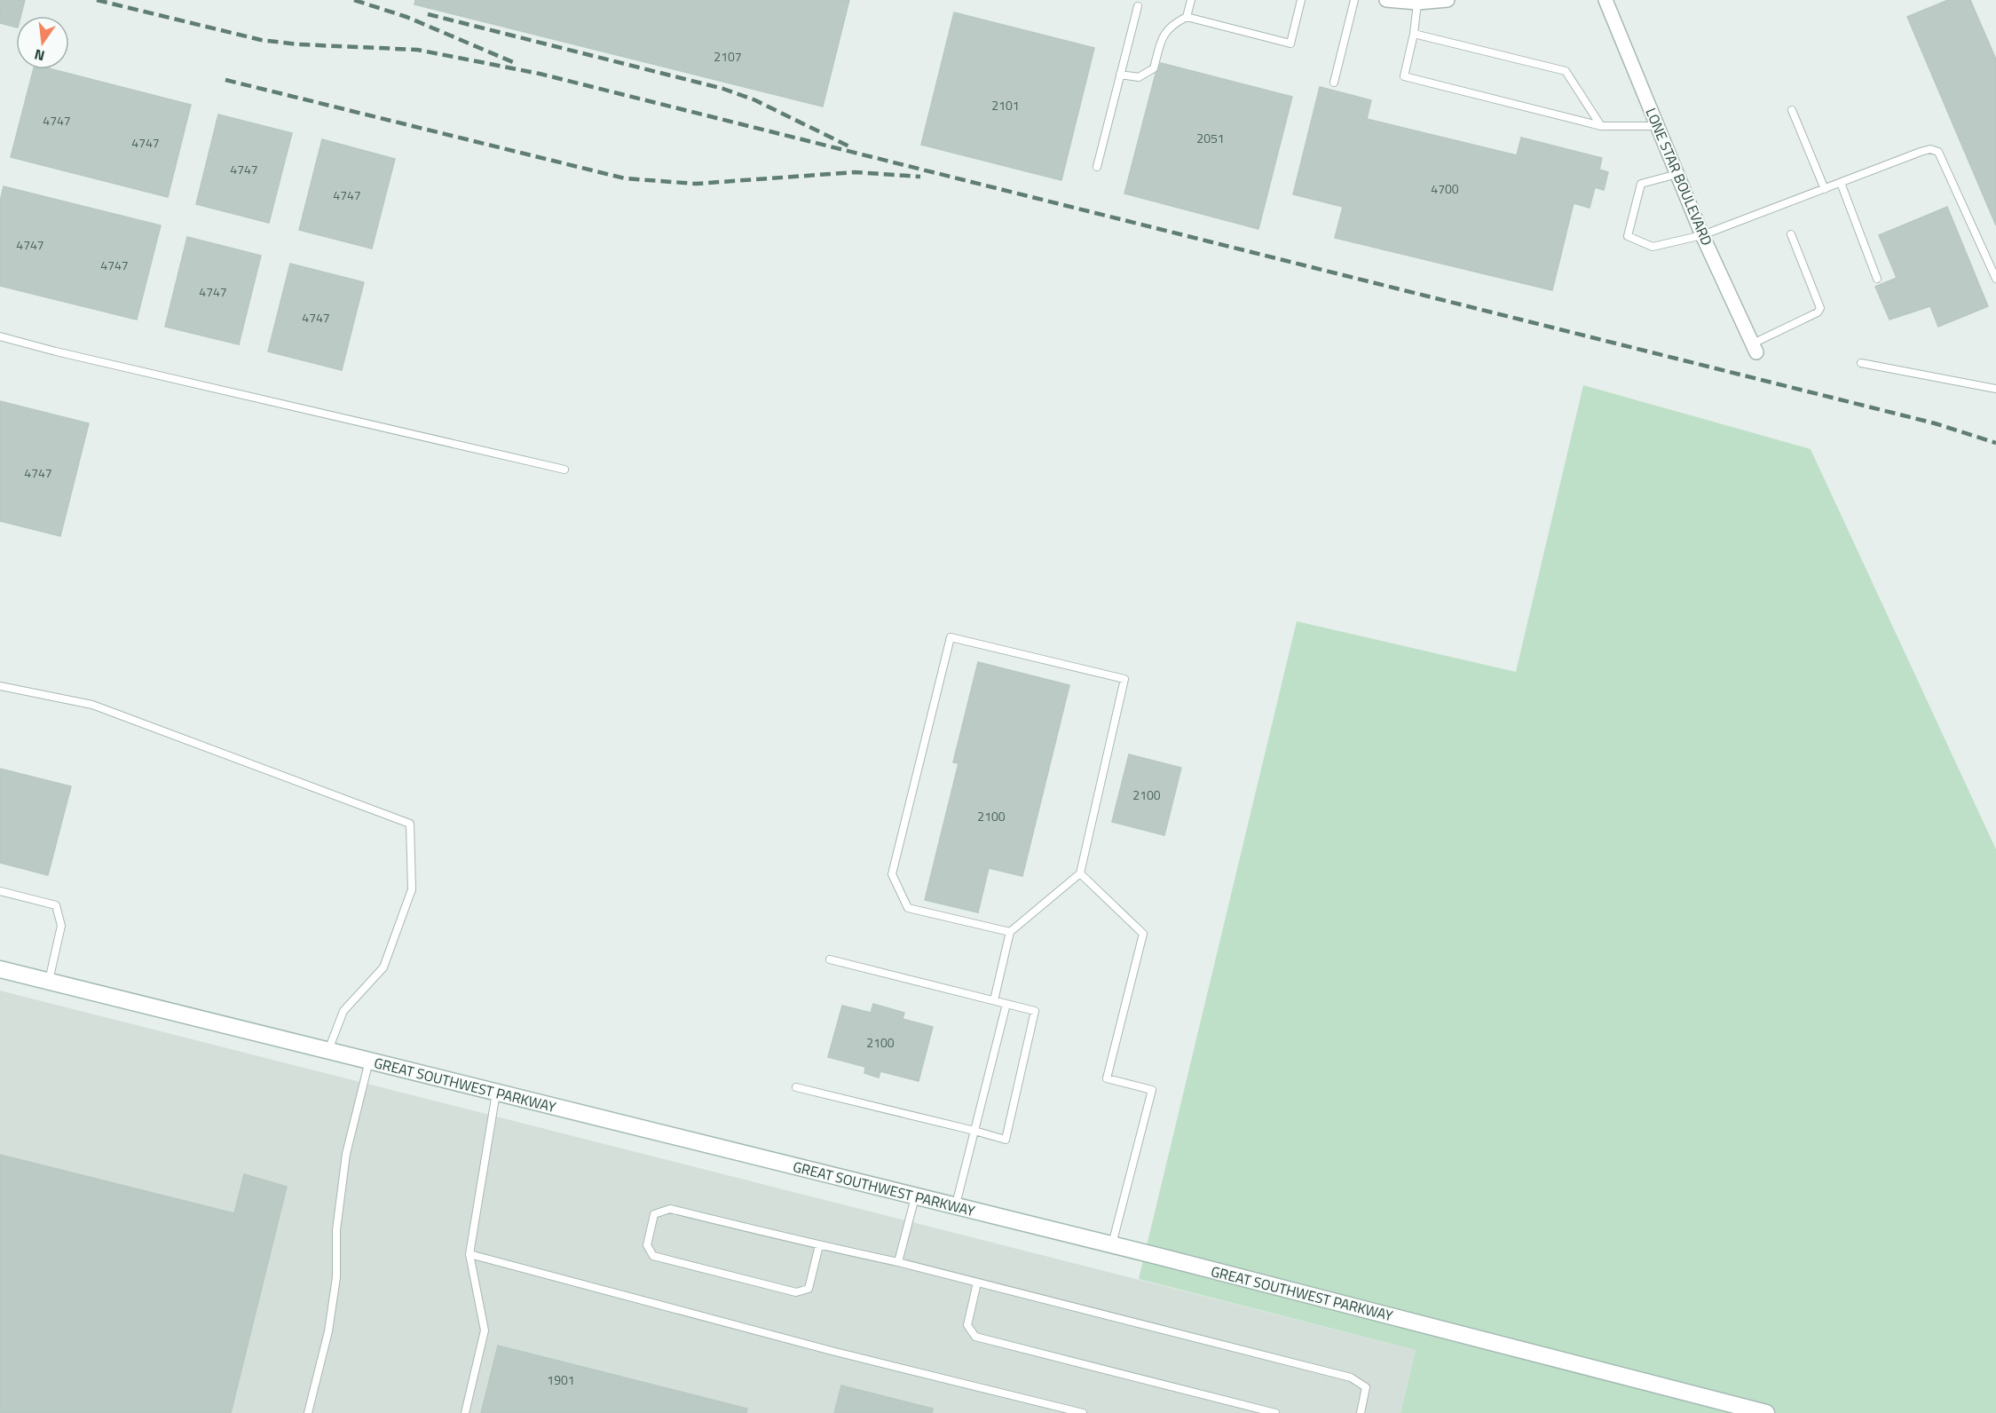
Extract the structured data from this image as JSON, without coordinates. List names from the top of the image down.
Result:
{
  "streets": {
    "street": ["LONE STAR BOULEVARD", "GREAT SOUTHWEST PARKWAY"]
  },
  "house_numbers": [
    "2107",
    "2101",
    "4747",
    "2051",
    "4747",
    "4747",
    "4700",
    "4747",
    "4747",
    "4747",
    "4747",
    "4747",
    "4747",
    "2100",
    "2100",
    "2100",
    "1901"
  ],
  "north": "bottom"
}
